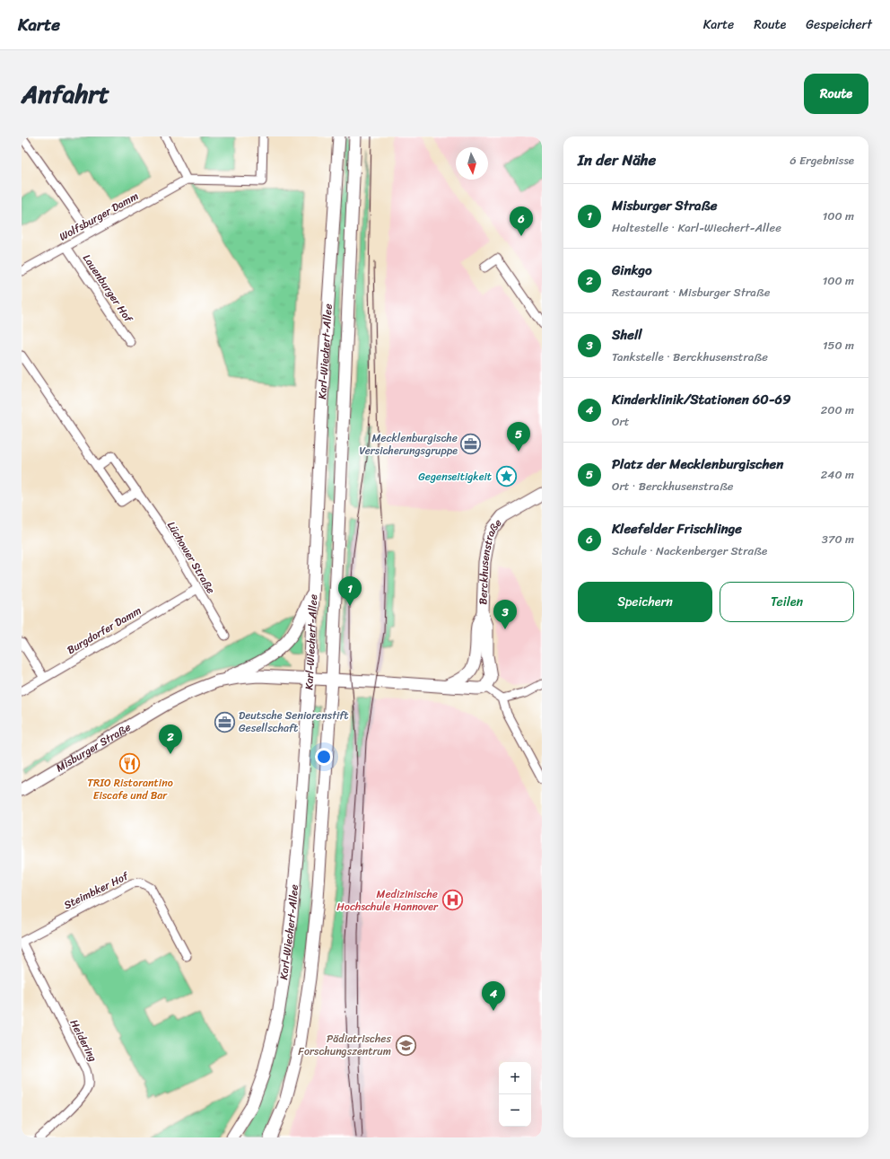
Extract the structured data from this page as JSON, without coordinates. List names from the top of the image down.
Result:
{
  "streets": {
    "main road": ["Karl-Wiechert-Allee", "Berckhusenstraße", "Misburger Straße"],
    "street": [
      "Wolfsburger Damm",
      "Lauenburger Hof",
      "Lüchower Straße",
      "Burgdorfer Damm",
      "Steimbker Hof",
      "Heidering"
    ]
  },
  "crossings": [
    ["Wolfsburger Damm", "Lauenburger Hof"],
    ["Karl-Wiechert-Allee", "Berckhusenstraße"],
    ["Karl-Wiechert-Allee", "Misburger Straße"],
    ["Lüchower Straße", "Burgdorfer Damm"],
    ["Berckhusenstraße", "Misburger Straße"],
    ["Steimbker Hof", "Heidering"]
  ],
  "places": {
    "office": ["Mecklenburgische Versicherungsgruppe", "Deutsche Seniorenstift Gesellschaft"],
    "place": ["Gegenseitigkeit"],
    "restaurant": ["TRIO Ristorantino Eiscafe und Bar"],
    "hospital": ["Medizinische Hochschule Hannover"],
    "school or university": ["Pädiatrisches Forschungszentrum"]
  },
  "north": "bottom",
  "page": {
    "header": "Karte",
    "nav": ["Karte", "Route", "Gespeichert"],
    "title": "Anfahrt",
    "buttons": [
      "Route",
      ["Speichern", "Teilen"]
    ],
    "heading": ["In der Nähe", "6 Ergebnisse"],
    "list": [
      {
        "mark": "1",
        "name": "Misburger Straße",
        "note": "Haltestelle · Karl-Wiechert-Allee",
        "value": "100 m"
      },
      {
        "mark": "2",
        "name": "Ginkgo",
        "note": "Restaurant · Misburger Straße",
        "value": "100 m"
      },
      {
        "mark": "3",
        "name": "Shell",
        "note": "Tankstelle · Berckhusenstraße",
        "value": "150 m"
      },
      {
        "mark": "4",
        "name": "Kinderklinik/Stationen 60-69",
        "note": "Ort",
        "value": "200 m"
      },
      {
        "mark": "5",
        "name": "Platz der Mecklenburgischen",
        "note": "Ort · Berckhusenstraße",
        "value": "240 m"
      },
      {
        "mark": "6",
        "name": "Kleefelder Frischlinge",
        "note": "Schule · Nackenberger Straße",
        "value": "370 m"
      }
    ],
    "pins": [
      "6",
      "5",
      "1",
      "3",
      "2",
      "4"
    ],
    "map_buttons": ["+", "−"]
  }
}
